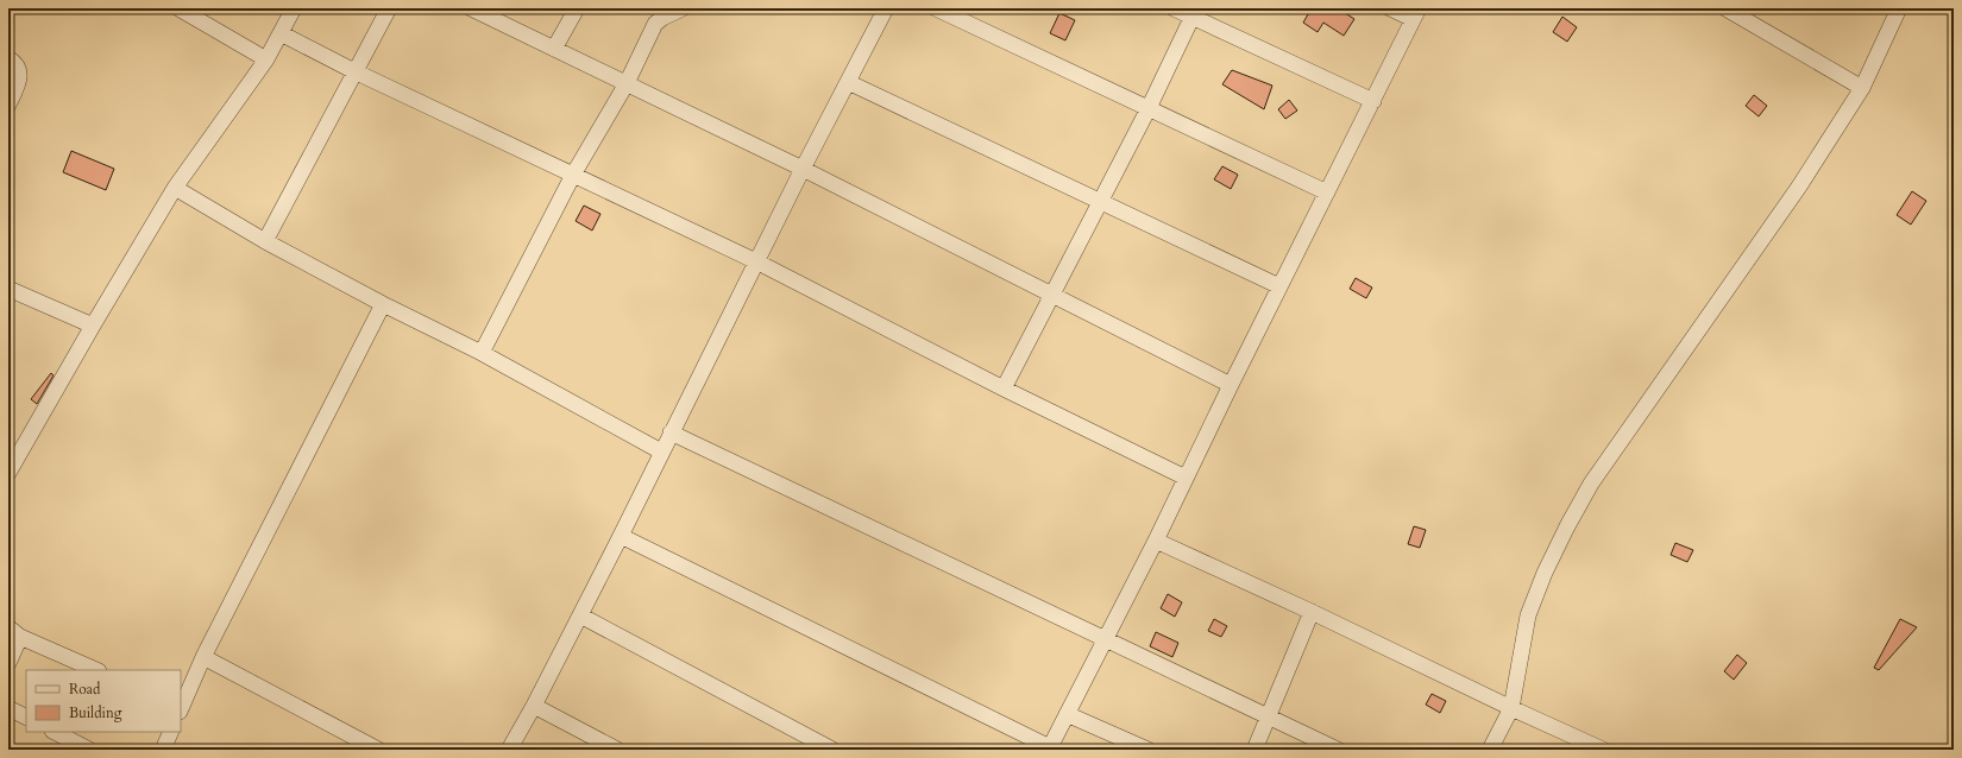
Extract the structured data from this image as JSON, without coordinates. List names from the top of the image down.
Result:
{
  "legend": ["Road", "Building"]
}
